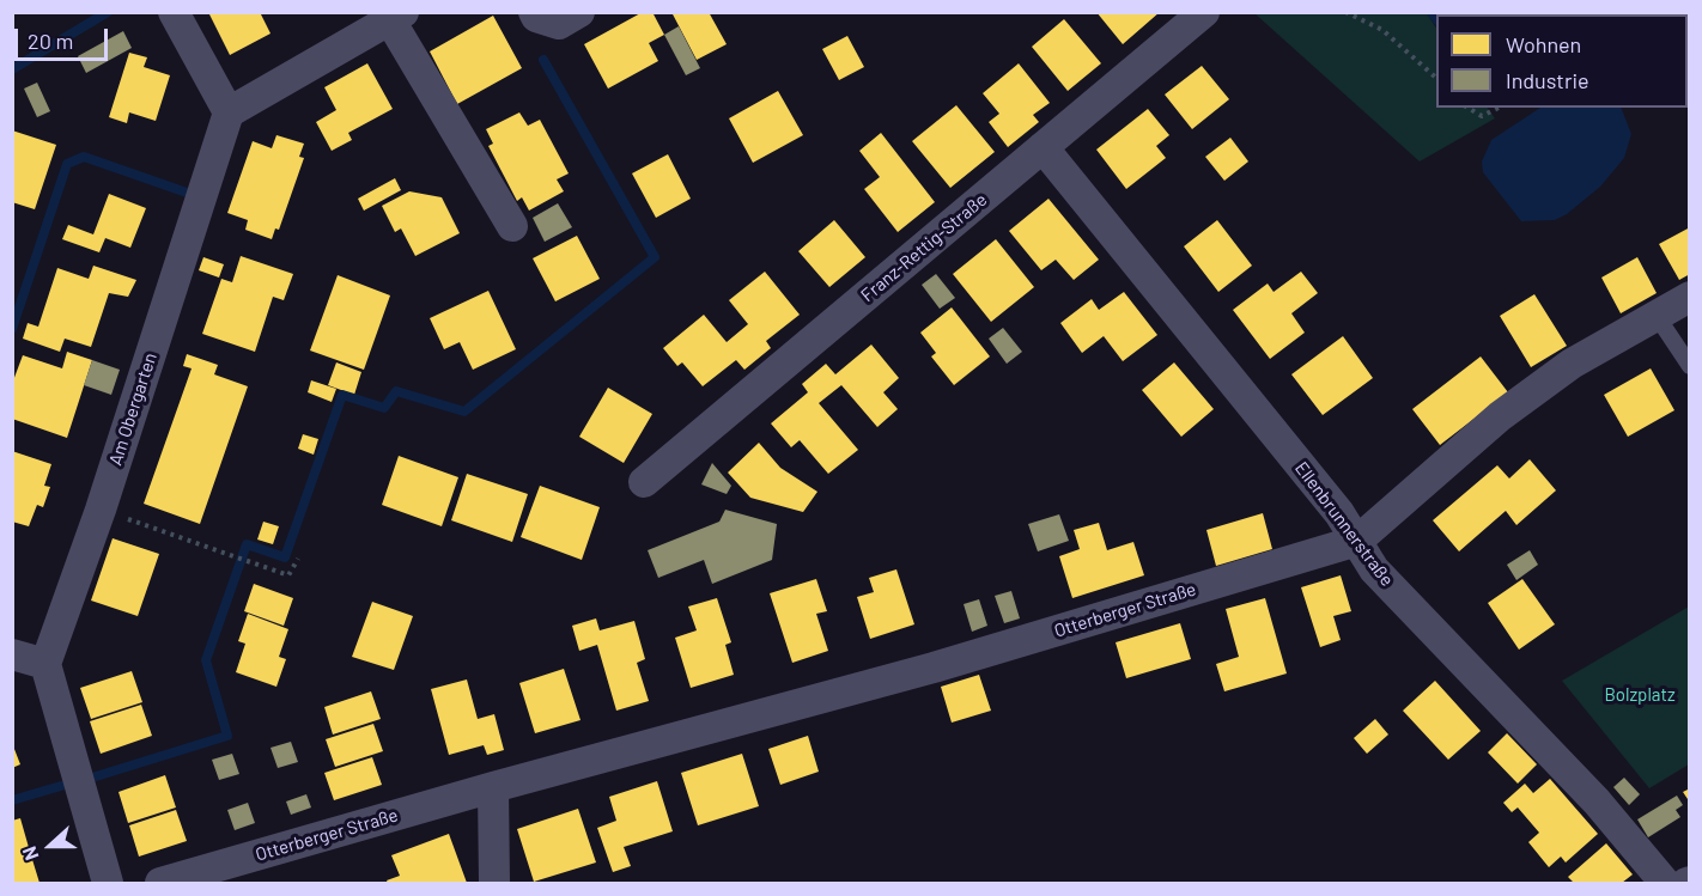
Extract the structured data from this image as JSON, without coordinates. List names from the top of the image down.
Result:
{
  "streets": {
    "street": [
      "Franz-Rettig-Straße",
      "Am Obergarten",
      "Ellenbrunnerstraße",
      "Otterberger Straße"
    ]
  },
  "crossings": [
    ["Franz-Rettig-Straße", "Ellenbrunnerstraße"],
    ["Ellenbrunnerstraße", "Otterberger Straße"]
  ],
  "parks": ["Bolzplatz"],
  "legend": ["Wohnen", "Industrie"],
  "scale_bar": "20 m",
  "north": "left"
}
